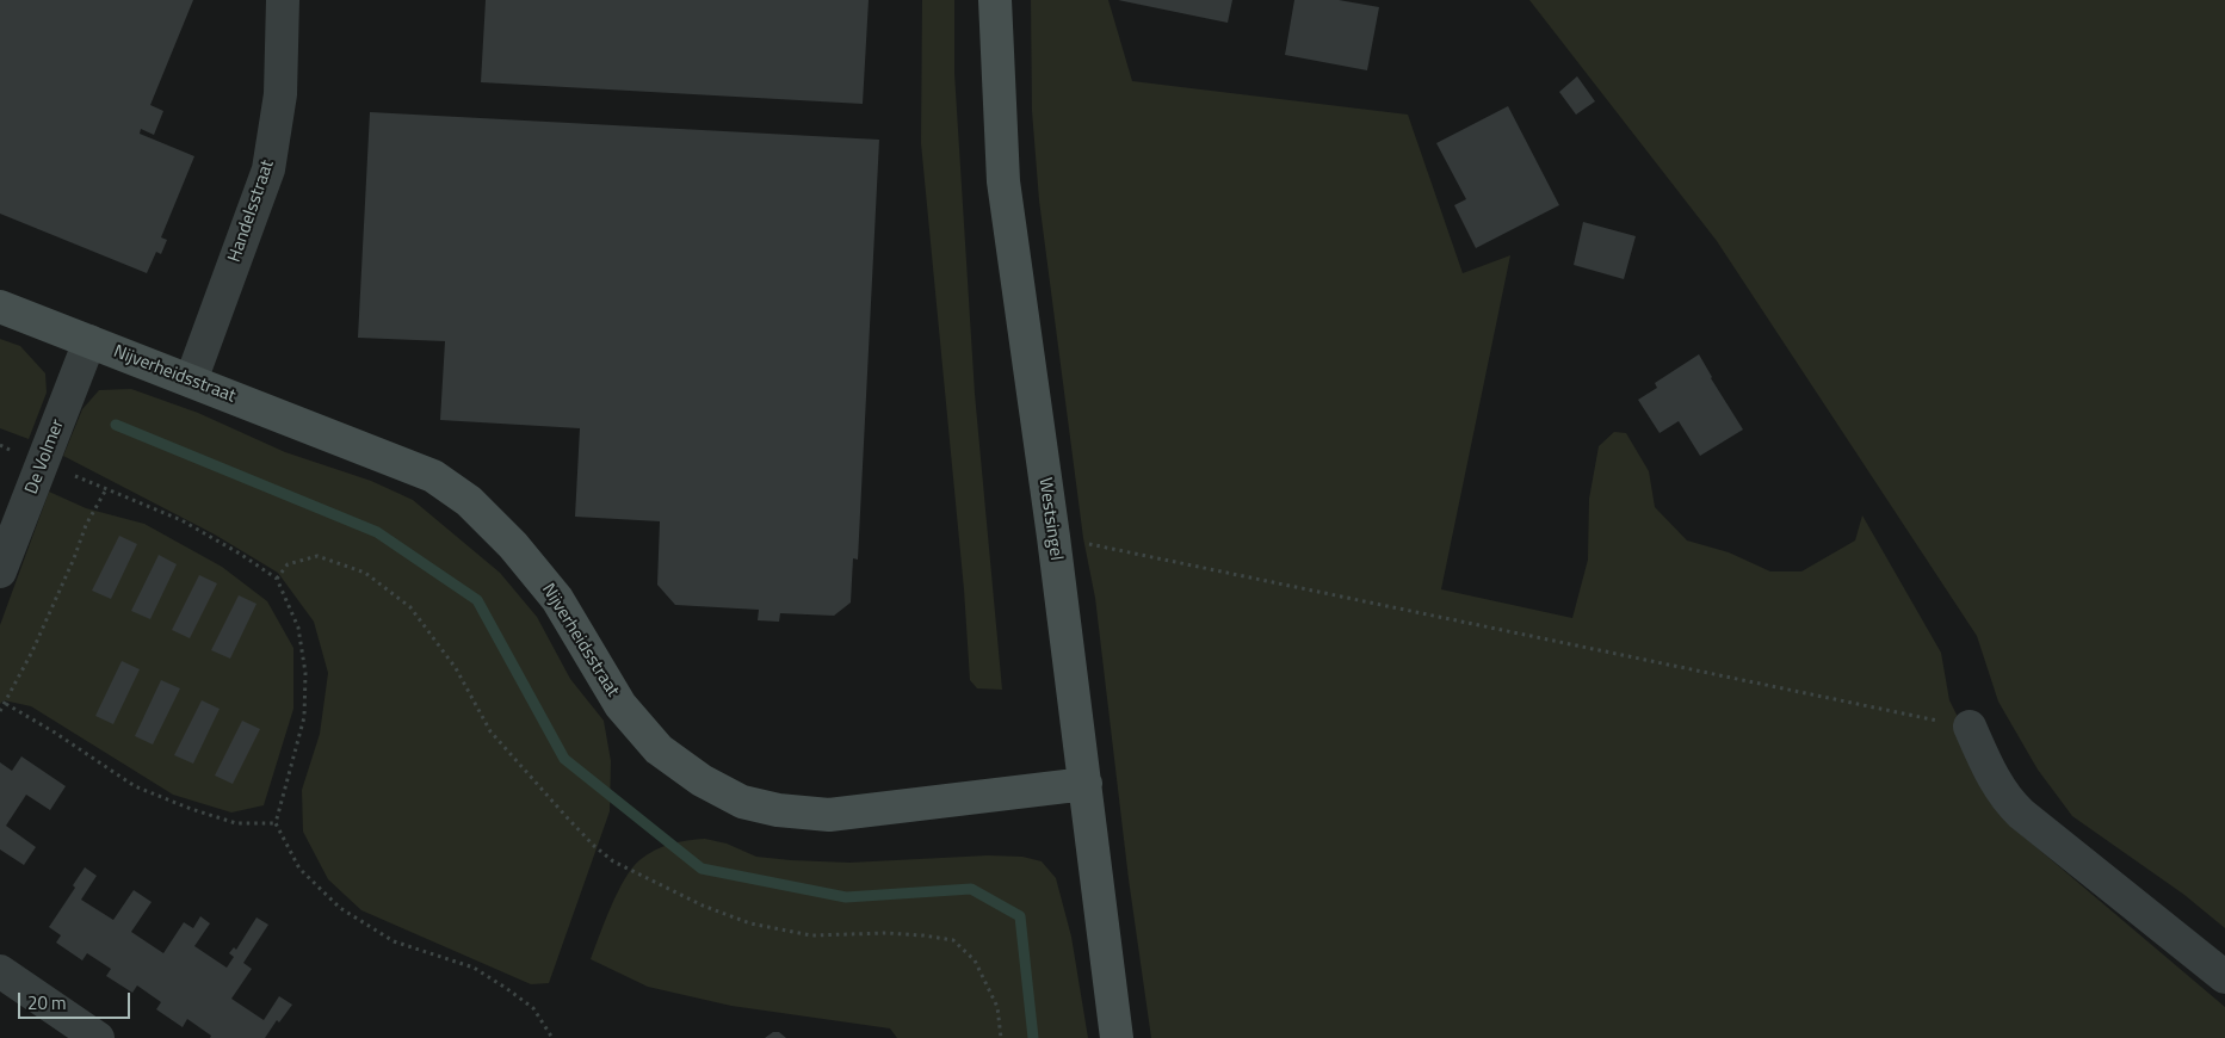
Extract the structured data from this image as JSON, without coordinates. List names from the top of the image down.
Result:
{
  "streets": {
    "street": [
      "Handelsstraat",
      "Nijverheidsstraat",
      "De Volmer",
      "Westsingel"
    ]
  },
  "crossings": [
    ["Handelsstraat", "Nijverheidsstraat"],
    ["Nijverheidsstraat", "De Volmer"],
    ["Nijverheidsstraat", "Westsingel"]
  ],
  "scale_bar": "20 m"
}
